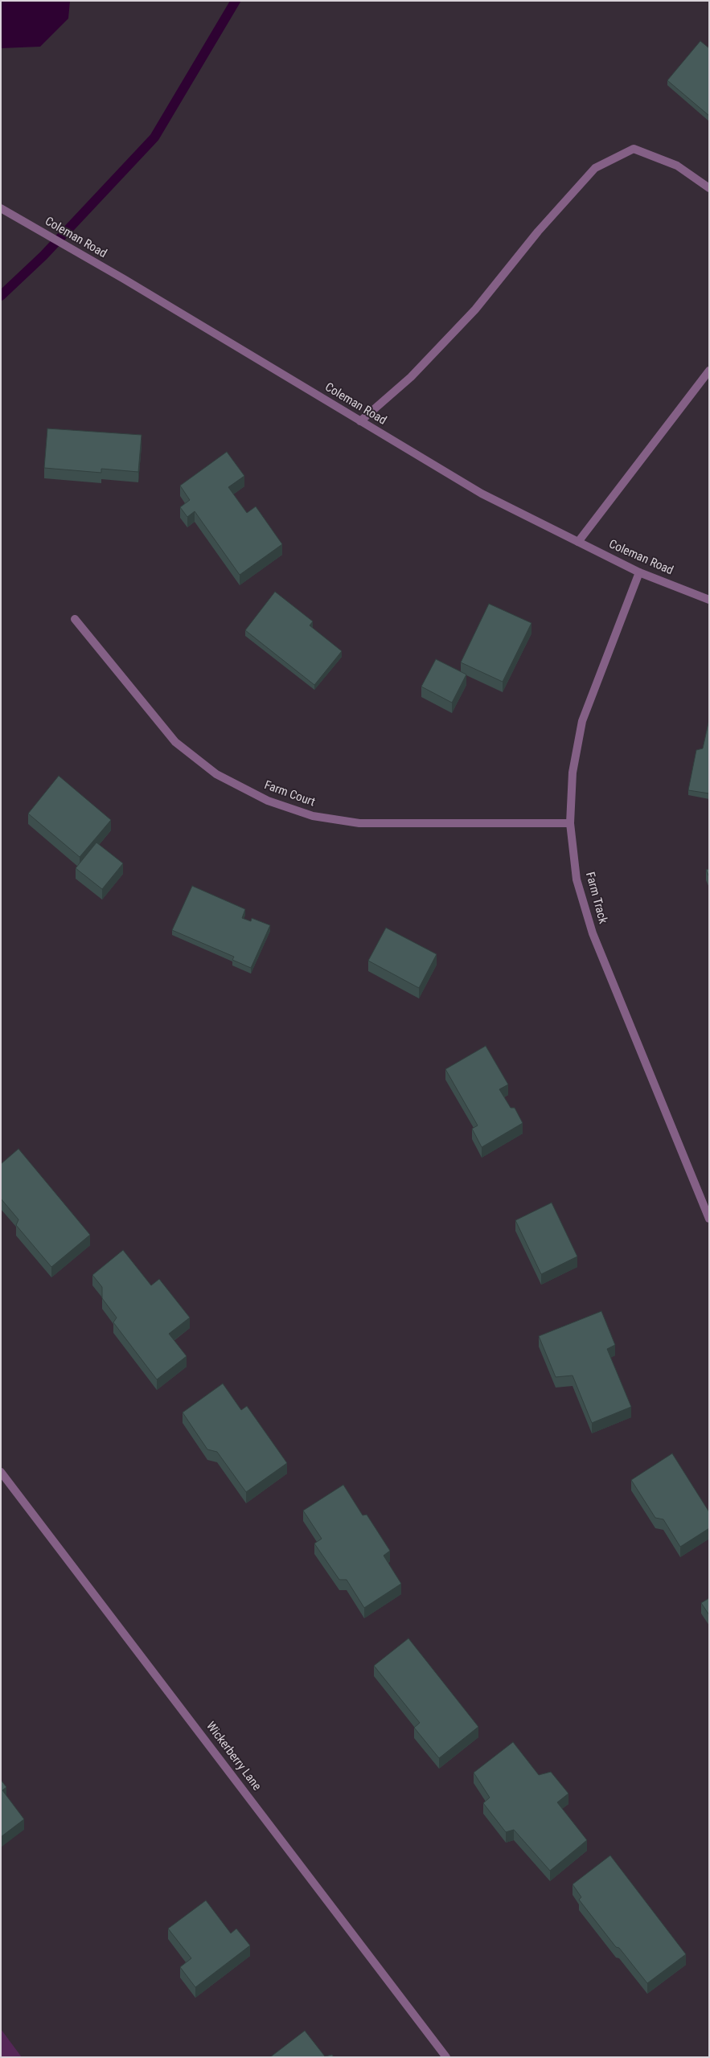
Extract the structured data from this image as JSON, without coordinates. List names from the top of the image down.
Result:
{
  "streets": {
    "street": [
      "Coleman Road",
      "Farm Court",
      "Farm Track",
      "Wickerberry Lane"
    ]
  },
  "crossings": [
    ["Coleman Road", "Farm Track"],
    ["Farm Court", "Farm Track"]
  ]
}
